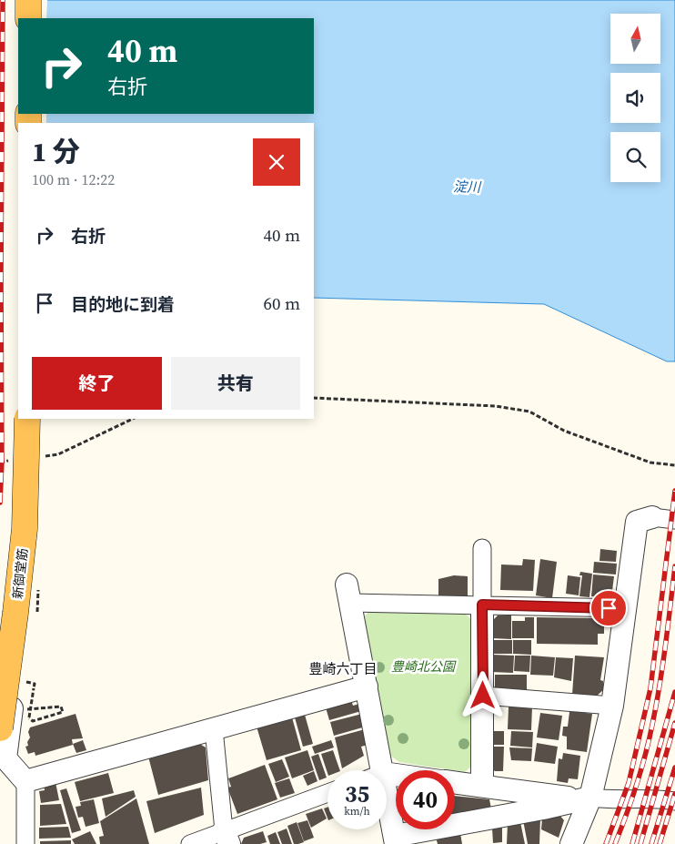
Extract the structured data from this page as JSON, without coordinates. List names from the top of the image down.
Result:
{
  "streets": {
    "highway": ["新御堂筋"]
  },
  "districts": ["豊崎六丁目"],
  "water": ["淀川"],
  "parks": ["豊崎北公園"],
  "north": "top",
  "page": {
    "turn": ["40 m", "右折"],
    "heading": ["1 分", "100 m · 12:22"],
    "list": [
      {
        "name": "右折",
        "value": "40 m"
      },
      {
        "name": "目的地に到着",
        "value": "60 m"
      }
    ],
    "buttons": ["終了", "共有"],
    "speed": "35 km/h",
    "limit": "40"
  }
}
